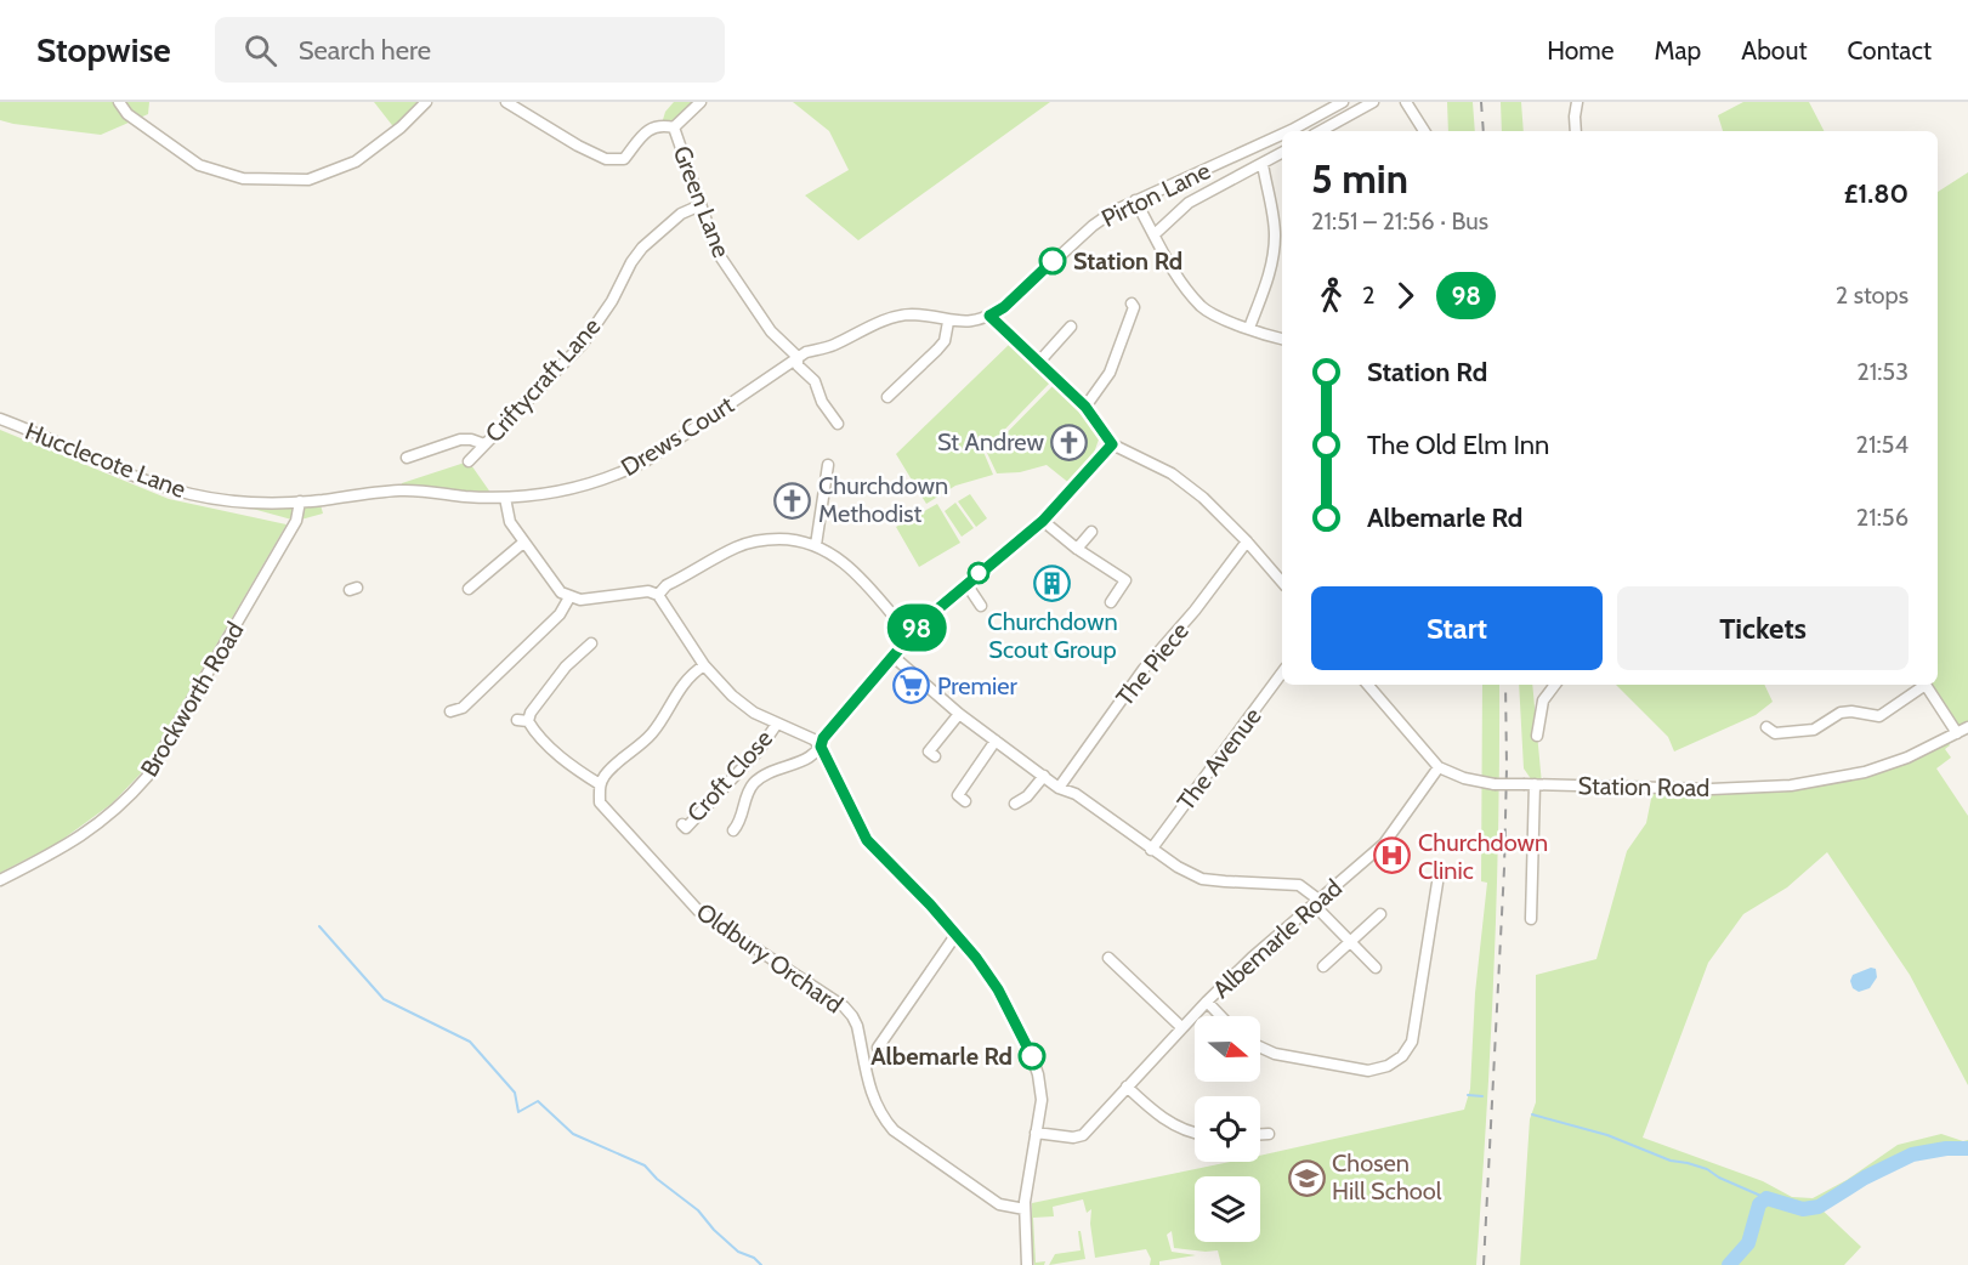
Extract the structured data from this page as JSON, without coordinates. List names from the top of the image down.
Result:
{
  "streets": {
    "street": [
      "Pirton Lane",
      "Green Lane",
      "Criftycraft Lane",
      "Drews Court",
      "Hucclecote Lane",
      "The Piece",
      "Brockworth Road",
      "The Avenue",
      "Croft Close",
      "Station Road",
      "Albemarle Road",
      "Oldbury Orchard"
    ]
  },
  "crossings": [
    ["Green Lane", "Criftycraft Lane"],
    ["Green Lane", "Drews Court"],
    ["Drews Court", "Hucclecote Lane"],
    ["Drews Court", "Brockworth Road"],
    ["Hucclecote Lane", "Brockworth Road"],
    ["Station Road", "Albemarle Road"]
  ],
  "places": {
    "other": ["Station Rd", "Albemarle Rd"],
    "church": ["St Andrew", "Churchdown Methodist"],
    "building": ["Churchdown Scout Group"],
    "supermarket": ["Premier"],
    "hospital": ["Churchdown Clinic"],
    "school or university": ["Chosen Hill School"]
  },
  "lines": ["bus line 98"],
  "north": "right",
  "page": {
    "header": "Stopwise",
    "search": "Search here",
    "nav": [
      "Home",
      "Map",
      "About",
      "Contact"
    ],
    "on_map": "98",
    "heading": ["5 min", "21:51 – 21:56 · Bus", "£1.80"],
    "legs": ["2", "98", "2 stops"],
    "list": [
      {
        "name": "Station Rd",
        "value": "21:53"
      },
      {
        "name": "The Old Elm Inn",
        "value": "21:54"
      },
      {
        "name": "Albemarle Rd",
        "value": "21:56"
      }
    ],
    "buttons": ["Start", "Tickets"]
  }
}
